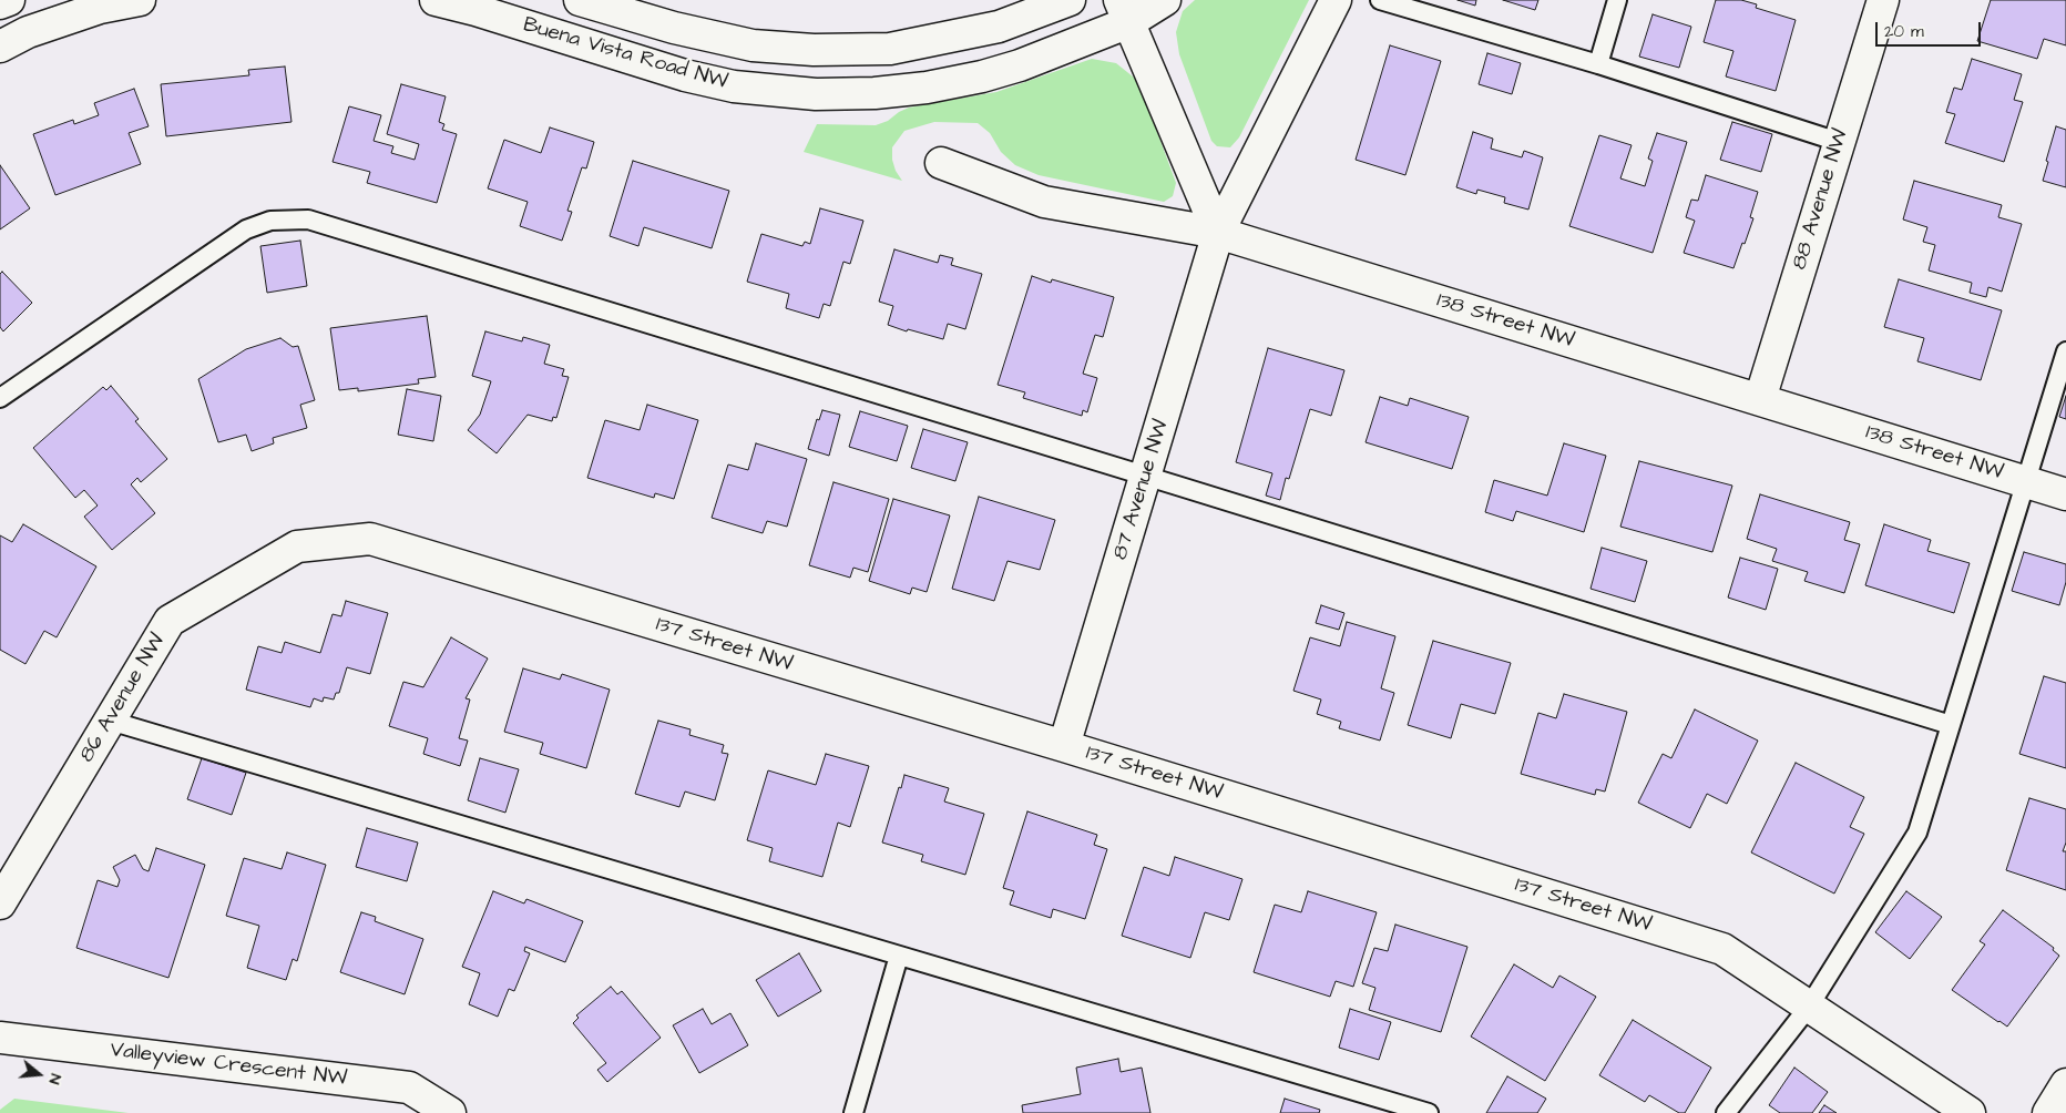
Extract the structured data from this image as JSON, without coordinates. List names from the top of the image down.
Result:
{
  "streets": {
    "street": [
      "Buena Vista Road NW",
      "88 Avenue NW",
      "138 Street NW",
      "87 Avenue NW",
      "137 Street NW",
      "86 Avenue NW",
      "Valleyview Crescent NW"
    ]
  },
  "crossings": [
    ["88 Avenue NW", "138 Street NW"],
    ["138 Street NW", "87 Avenue NW"],
    ["87 Avenue NW", "137 Street NW"],
    ["137 Street NW", "86 Avenue NW"]
  ],
  "scale_bar": "20 m",
  "north": "right"
}
